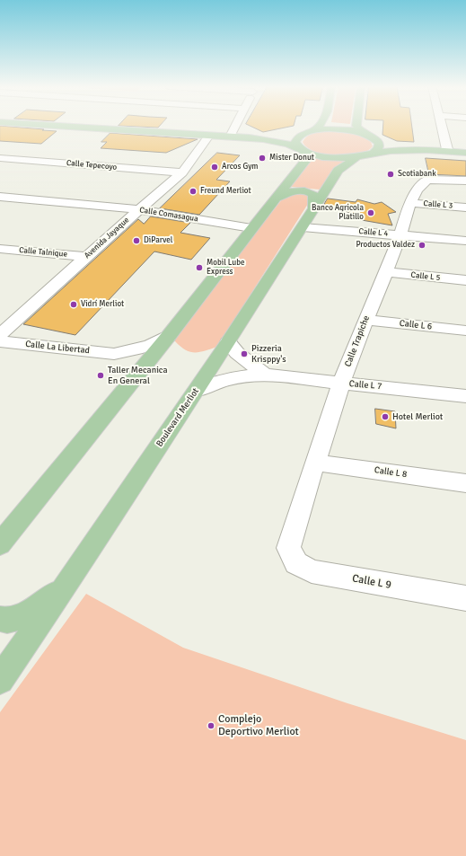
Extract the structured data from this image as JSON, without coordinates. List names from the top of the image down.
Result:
{
  "streets": {
    "main road": ["Boulevard Merliot"],
    "street": [
      "Calle Tepecoyo",
      "Calle L 3",
      "Calle Comasagua",
      "Calle L 4",
      "Avenida Jayaque",
      "Calle Talnique",
      "Calle L 5",
      "Calle L 6",
      "Calle Trapiche",
      "Calle La Libertad",
      "Calle L 7",
      "Calle L 8",
      "Calle L 9"
    ]
  },
  "crossings": [
    ["Calle Tepecoyo", "Avenida Jayaque"],
    ["Calle L 3", "Calle Trapiche"],
    ["Calle Comasagua", "Avenida Jayaque"],
    ["Calle L 4", "Calle Trapiche"],
    ["Calle L 4", "Boulevard Merliot"],
    ["Avenida Jayaque", "Calle Talnique"],
    ["Calle L 5", "Calle Trapiche"],
    ["Calle L 6", "Calle Trapiche"],
    ["Calle Trapiche", "Calle L 7"],
    ["Calle Trapiche", "Calle L 8"],
    ["Calle Trapiche", "Calle L 9"],
    ["Calle L 7", "Boulevard Merliot"]
  ],
  "places": [
    "Mister Donut",
    "Arcos Gym",
    "Scotiabank",
    "Freund Merliot",
    "Banco Agricola Platillo",
    "DiParvel",
    "Productos Valdez",
    "Mobil Lube Express",
    "Vidrí Merliot",
    "Pizzeria Krisppy's",
    "Taller Mecanica En General",
    "Hotel Merliot",
    "Complejo Deportivo Merliot"
  ]
}
